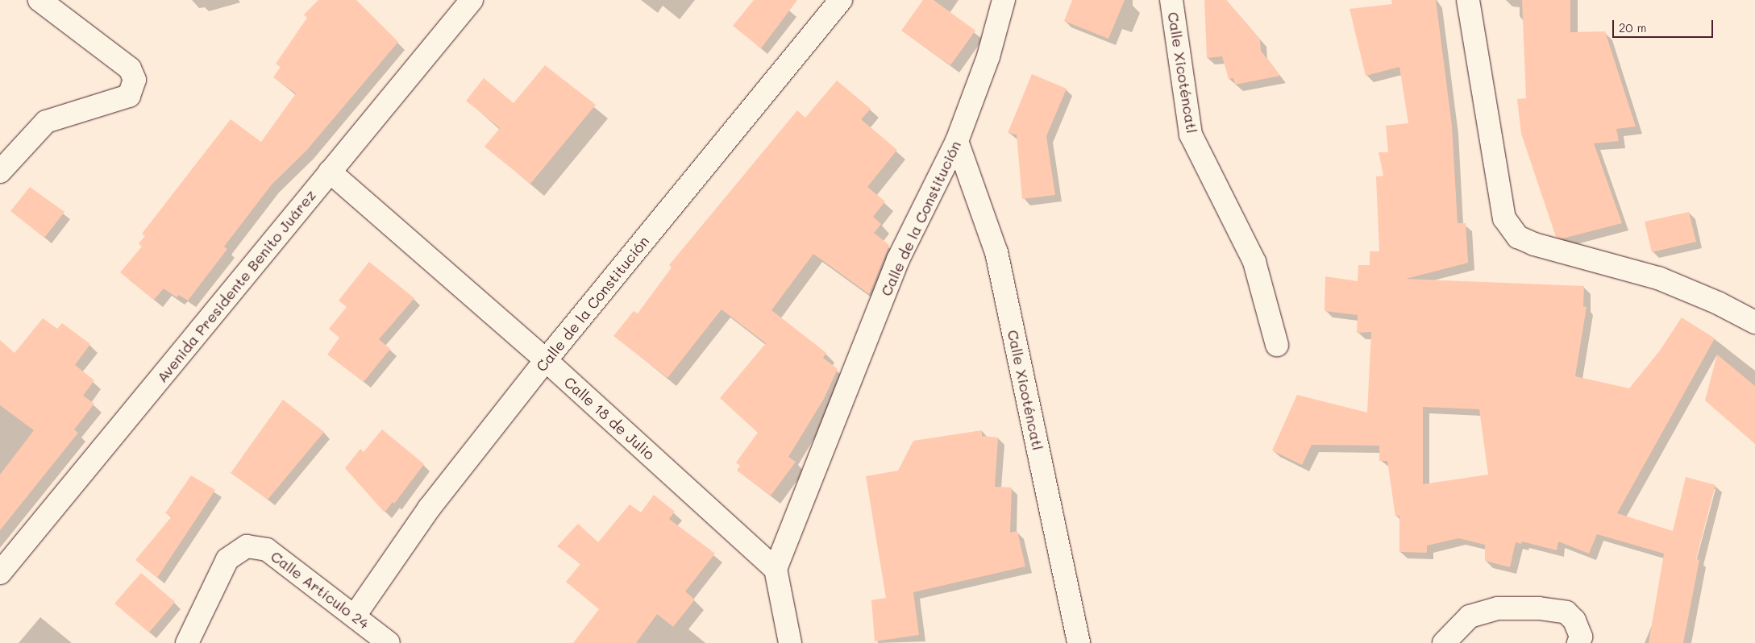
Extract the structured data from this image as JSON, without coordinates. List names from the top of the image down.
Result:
{
  "streets": {
    "street": [
      "Calle Xicoténcatl",
      "Calle de la Constitución",
      "Avenida Presidente Benito Juárez",
      "Calle 18 de Julio",
      "Calle Artículo 24"
    ]
  },
  "crossings": [
    ["Calle Xicoténcatl", "Calle de la Constitución"],
    ["Calle de la Constitución", "Calle 18 de Julio"],
    ["Calle de la Constitución", "Calle Artículo 24"],
    ["Avenida Presidente Benito Juárez", "Calle 18 de Julio"]
  ],
  "scale_bar": "20 m"
}
